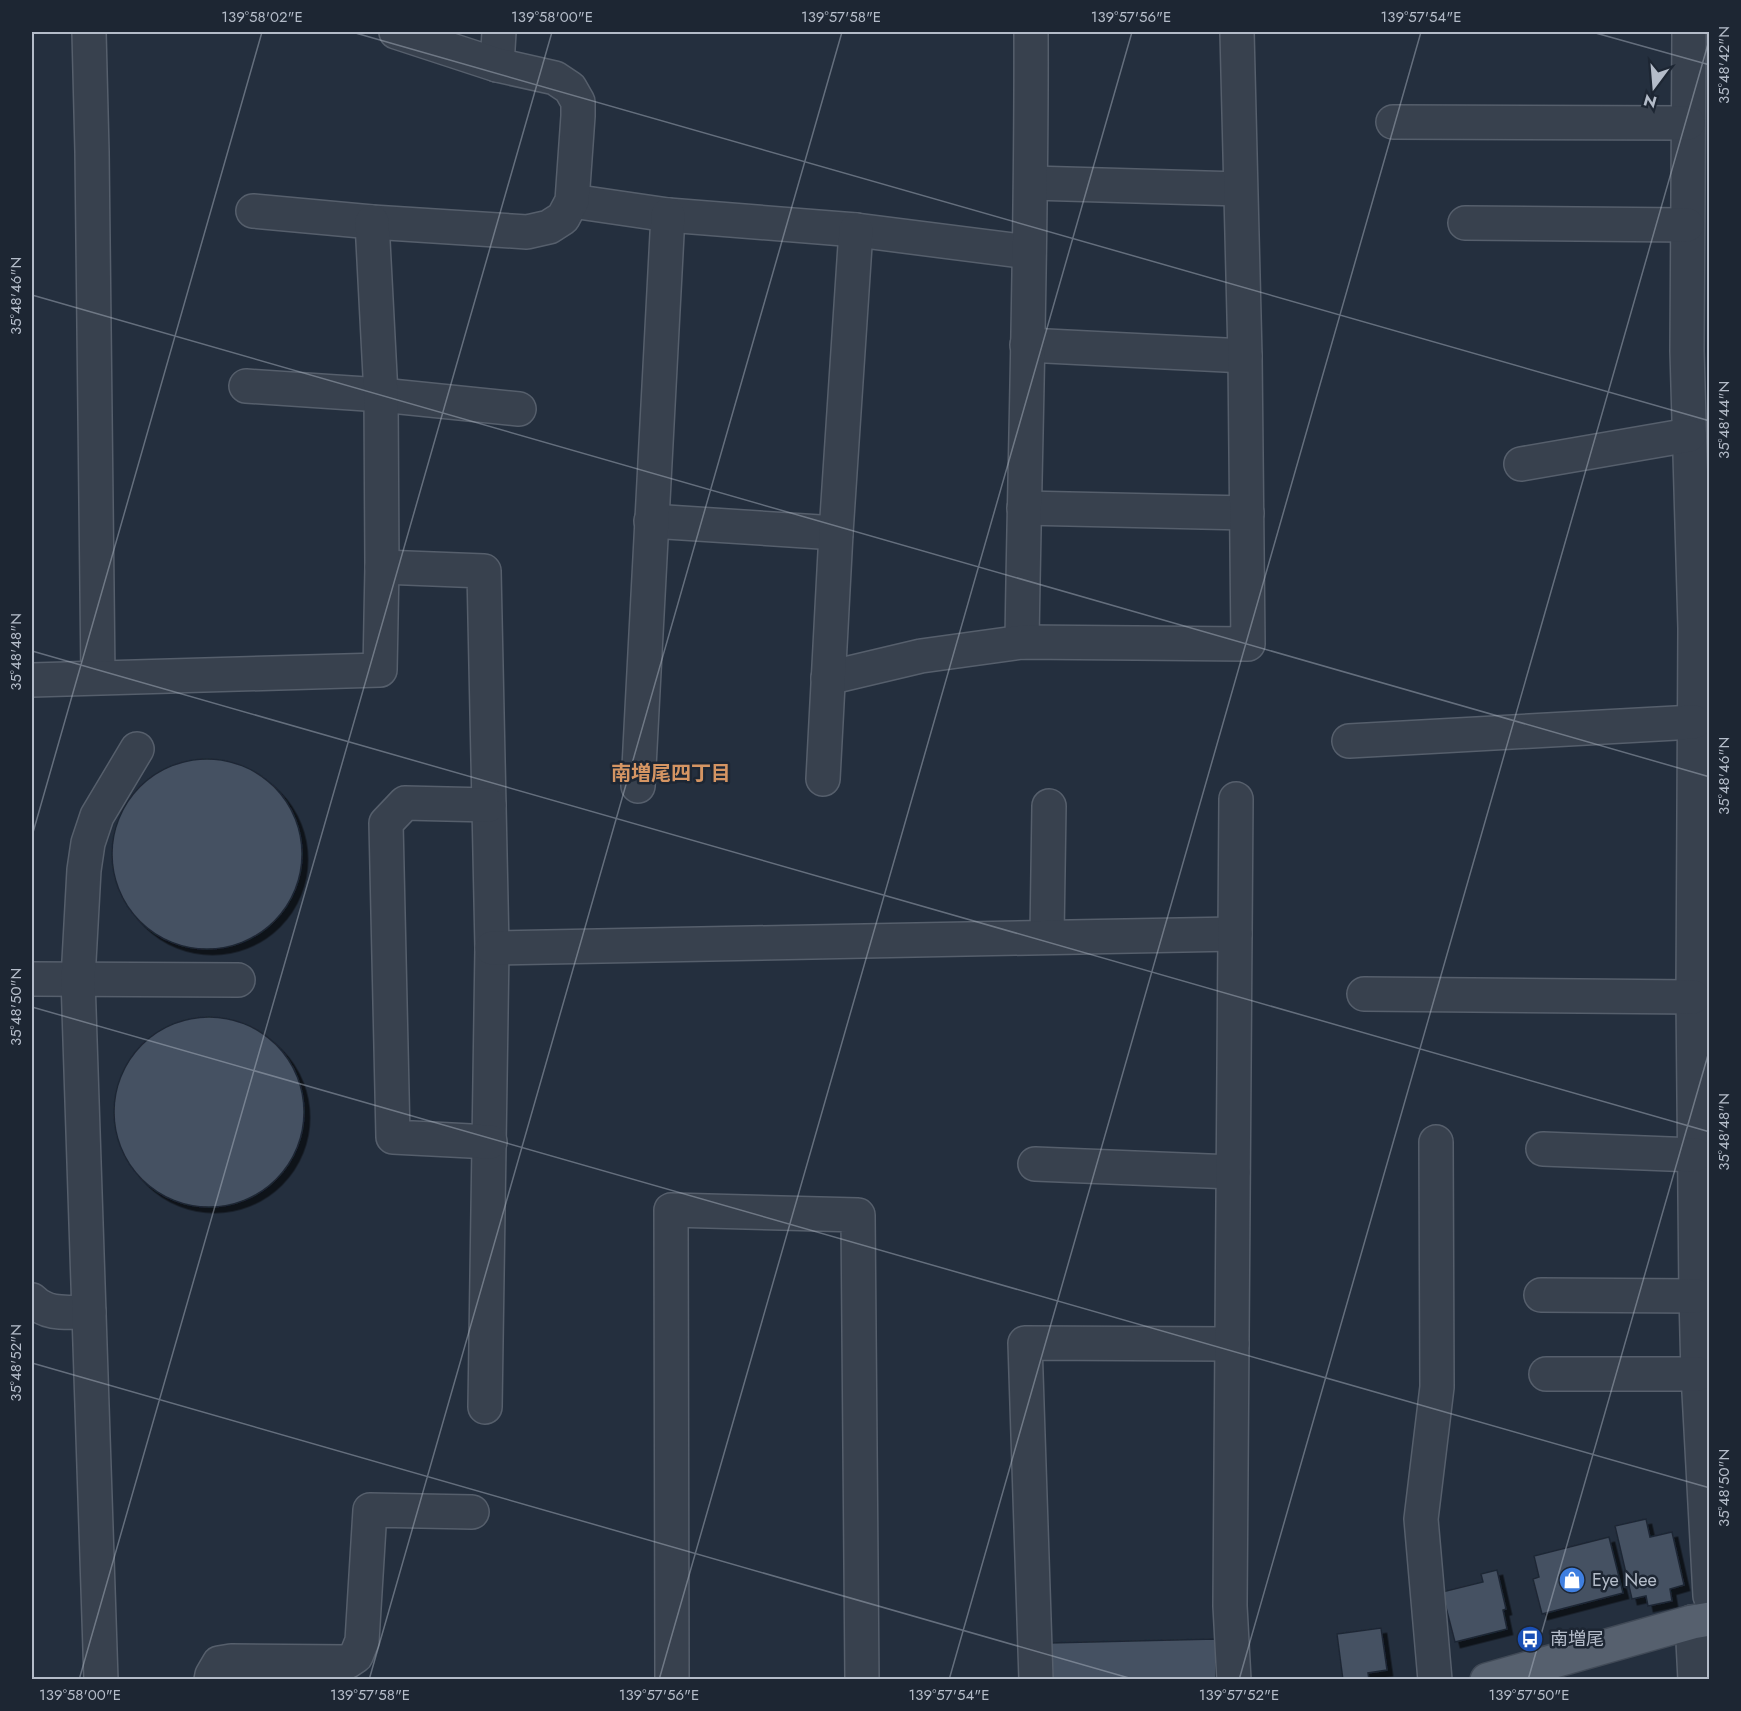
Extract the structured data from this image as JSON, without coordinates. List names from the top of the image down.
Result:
{
  "districts": ["南増尾四丁目"],
  "places": {
    "shop": ["Eye Nee"],
    "bus stop": ["南増尾"]
  },
  "north": "bottom",
  "coordinates": [
    "139°58'02\"E",
    "139°58'00\"E",
    "139°57'58\"E",
    "139°57'56\"E",
    "139°57'54\"E",
    "35°48'42\"N",
    "35°48'46\"N",
    "35°48'44\"N",
    "35°48'48\"N",
    "35°48'50\"N",
    "35°48'52\"N",
    "139°57'52\"E",
    "139°57'50\"E"
  ]
}
